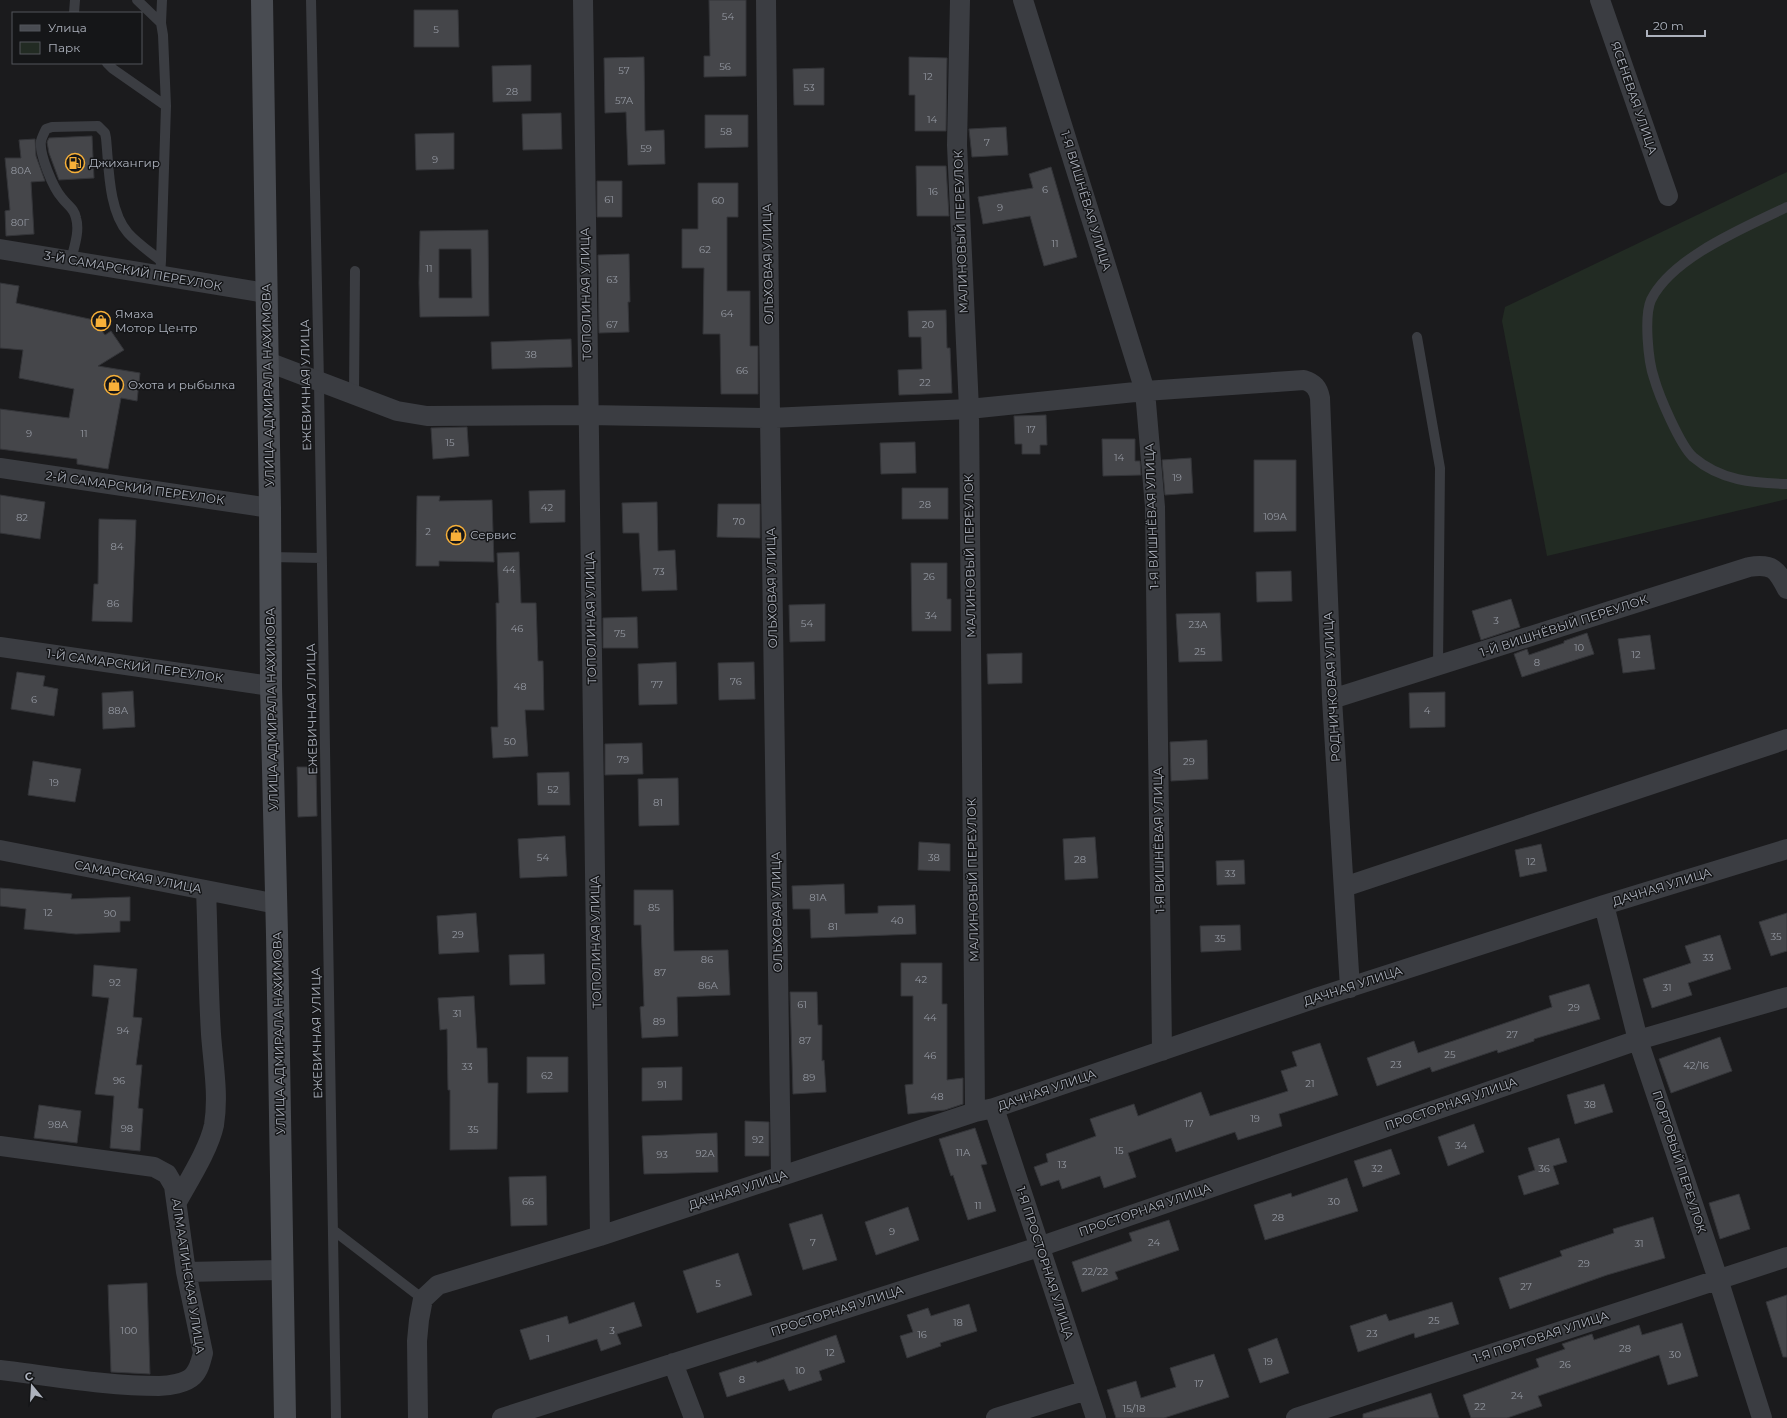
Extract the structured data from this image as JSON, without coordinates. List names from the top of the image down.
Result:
{
  "streets": {
    "main road": ["УЛИЦА АДМИРАЛА НАХИМОВА"],
    "street": [
      "ЯСЕНЕВАЯ УЛИЦА",
      "1-Я ВИШНЁВАЯ УЛИЦА",
      "МАЛИНОВЫЙ ПЕРЕУЛОК",
      "ОЛЬХОВАЯ УЛИЦА",
      "3-Й САМАРСКИЙ ПЕРЕУЛОК",
      "ТОПОЛИНАЯ УЛИЦА",
      "2-Й САМАРСКИЙ ПЕРЕУЛОК",
      "1-Й ВИШНЁВЫЙ ПЕРЕУЛОК",
      "1-Й САМАРСКИЙ ПЕРЕУЛОК",
      "РОДНИЧКОВАЯ УЛИЦА",
      "САМАРСКАЯ УЛИЦА",
      "ДАЧНАЯ УЛИЦА",
      "ПРОСТОРНАЯ УЛИЦА",
      "ПОРТОВЫЙ ПЕРЕУЛОК",
      "1-Я ПРОСТОРНАЯ УЛИЦА",
      "АЛМААТИНСКАЯ УЛИЦА",
      "1-Я ПОРТОВАЯ УЛИЦА"
    ],
    "lane": ["ЕЖЕВИЧНАЯ УЛИЦА"]
  },
  "crossings": [
    ["1-Я ВИШНЁВАЯ УЛИЦА", "РОДНИЧКОВАЯ УЛИЦА"],
    ["1-Я ВИШНЁВАЯ УЛИЦА", "ДАЧНАЯ УЛИЦА"],
    ["МАЛИНОВЫЙ ПЕРЕУЛОК", "ДАЧНАЯ УЛИЦА"],
    ["ОЛЬХОВАЯ УЛИЦА", "ДАЧНАЯ УЛИЦА"],
    ["3-Й САМАРСКИЙ ПЕРЕУЛОК", "УЛИЦА АДМИРАЛА НАХИМОВА"],
    ["ТОПОЛИНАЯ УЛИЦА", "ДАЧНАЯ УЛИЦА"],
    ["УЛИЦА АДМИРАЛА НАХИМОВА", "2-Й САМАРСКИЙ ПЕРЕУЛОК"],
    ["УЛИЦА АДМИРАЛА НАХИМОВА", "1-Й САМАРСКИЙ ПЕРЕУЛОК"],
    ["УЛИЦА АДМИРАЛА НАХИМОВА", "САМАРСКАЯ УЛИЦА"],
    ["1-Й ВИШНЁВЫЙ ПЕРЕУЛОК", "РОДНИЧКОВАЯ УЛИЦА"],
    ["РОДНИЧКОВАЯ УЛИЦА", "ДАЧНАЯ УЛИЦА"],
    ["ДАЧНАЯ УЛИЦА", "ПОРТОВЫЙ ПЕРЕУЛОК"],
    ["ДАЧНАЯ УЛИЦА", "1-Я ПРОСТОРНАЯ УЛИЦА"],
    ["ПРОСТОРНАЯ УЛИЦА", "ПОРТОВЫЙ ПЕРЕУЛОК"],
    ["ПРОСТОРНАЯ УЛИЦА", "1-Я ПРОСТОРНАЯ УЛИЦА"],
    ["ПОРТОВЫЙ ПЕРЕУЛОК", "1-Я ПОРТОВАЯ УЛИЦА"]
  ],
  "places": {
    "fuel station": ["Джихангир"],
    "shop": ["Ямаха Мотор Центр", "Охота и рыбылка", "Сервис"]
  },
  "house_numbers": [
    "54",
    "5",
    "56",
    "57",
    "12",
    "53",
    "28",
    "57А",
    "14",
    "58",
    "7",
    "59",
    "9",
    "80А",
    "6",
    "16",
    "61",
    "60",
    "9",
    "80Г",
    "11",
    "62",
    "11",
    "63",
    "64",
    "67",
    "20",
    "38",
    "66",
    "22",
    "17",
    "9",
    "11",
    "15",
    "14",
    "19",
    "28",
    "42",
    "109А",
    "82",
    "70",
    "2",
    "84",
    "44",
    "73",
    "26",
    "86",
    "34",
    "3",
    "54",
    "23А",
    "46",
    "75",
    "10",
    "25",
    "12",
    "8",
    "76",
    "77",
    "48",
    "6",
    "88А",
    "4",
    "50",
    "79",
    "29",
    "19",
    "52",
    "81",
    "54",
    "38",
    "28",
    "12",
    "33",
    "81А",
    "85",
    "12",
    "90",
    "40",
    "81",
    "29",
    "35",
    "35",
    "33",
    "86",
    "87",
    "42",
    "92",
    "86А",
    "31",
    "61",
    "29",
    "31",
    "44",
    "89",
    "94",
    "27",
    "87",
    "25",
    "46",
    "23",
    "42/16",
    "33",
    "62",
    "89",
    "96",
    "21",
    "91",
    "48",
    "38",
    "19",
    "17",
    "98А",
    "98",
    "35",
    "92",
    "34",
    "15",
    "11А",
    "92А",
    "93",
    "13",
    "32",
    "36",
    "66",
    "30",
    "11",
    "28",
    "9",
    "7",
    "24",
    "31",
    "29",
    "22/22",
    "5",
    "27",
    "25",
    "18",
    "100",
    "3",
    "23",
    "16",
    "1",
    "28",
    "12",
    "30",
    "19",
    "26",
    "10",
    "8",
    "17",
    "24",
    "22",
    "15/18"
  ],
  "legend": ["Улица", "Парк"],
  "scale_bar": "20 m",
  "north": "top"
}
